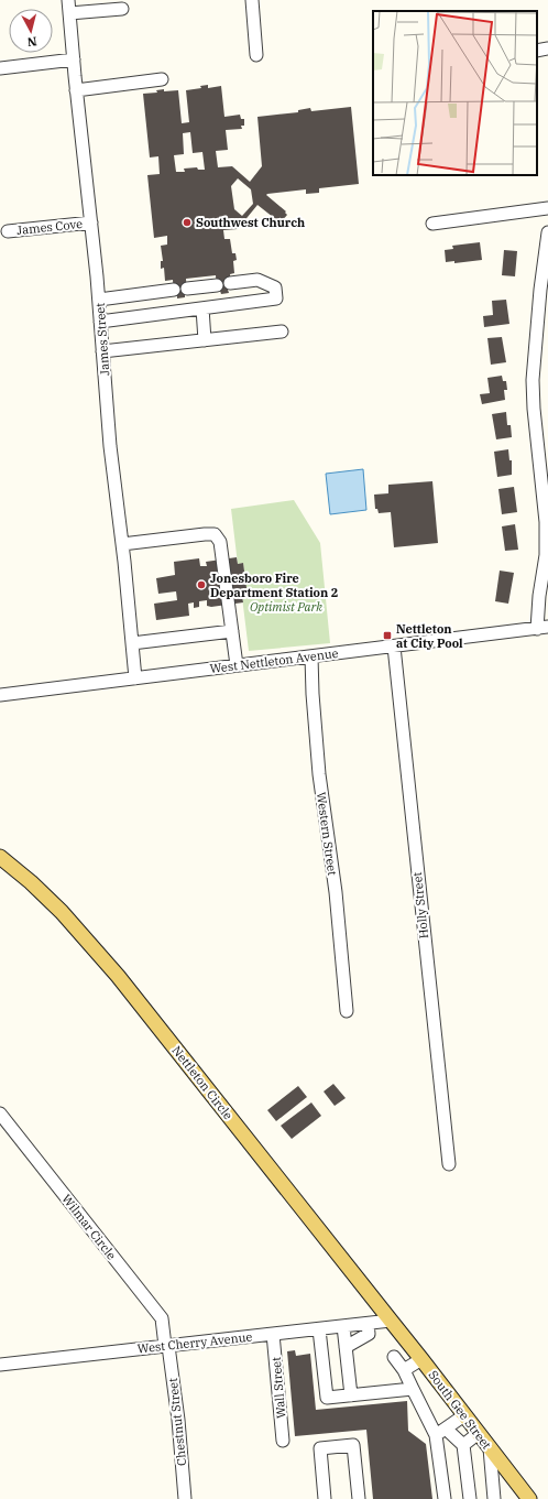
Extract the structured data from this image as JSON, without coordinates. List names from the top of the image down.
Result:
{
  "streets": {
    "main road": ["Nettleton Circle", "South Gee Street"],
    "street": [
      "James Cove",
      "James Street",
      "West Nettleton Avenue",
      "Western Street",
      "Holly Street",
      "Wilmar Circle",
      "West Cherry Avenue",
      "Wall Street",
      "Chestnut Street"
    ]
  },
  "crossings": [
    ["James Cove", "James Street"],
    ["James Street", "West Nettleton Avenue"],
    ["West Nettleton Avenue", "Western Street"],
    ["West Nettleton Avenue", "Holly Street"],
    ["Nettleton Circle", "West Cherry Avenue"],
    ["Nettleton Circle", "South Gee Street"],
    ["Wilmar Circle", "West Cherry Avenue"],
    ["Wilmar Circle", "Chestnut Street"],
    ["West Cherry Avenue", "Wall Street"],
    ["West Cherry Avenue", "South Gee Street"],
    ["West Cherry Avenue", "Chestnut Street"]
  ],
  "parks": ["Optimist Park"],
  "places": {
    "other": ["Southwest Church", "Jonesboro Fire Department Station 2"],
    "transit": ["Nettleton at City Pool"]
  },
  "north": "bottom"
}
